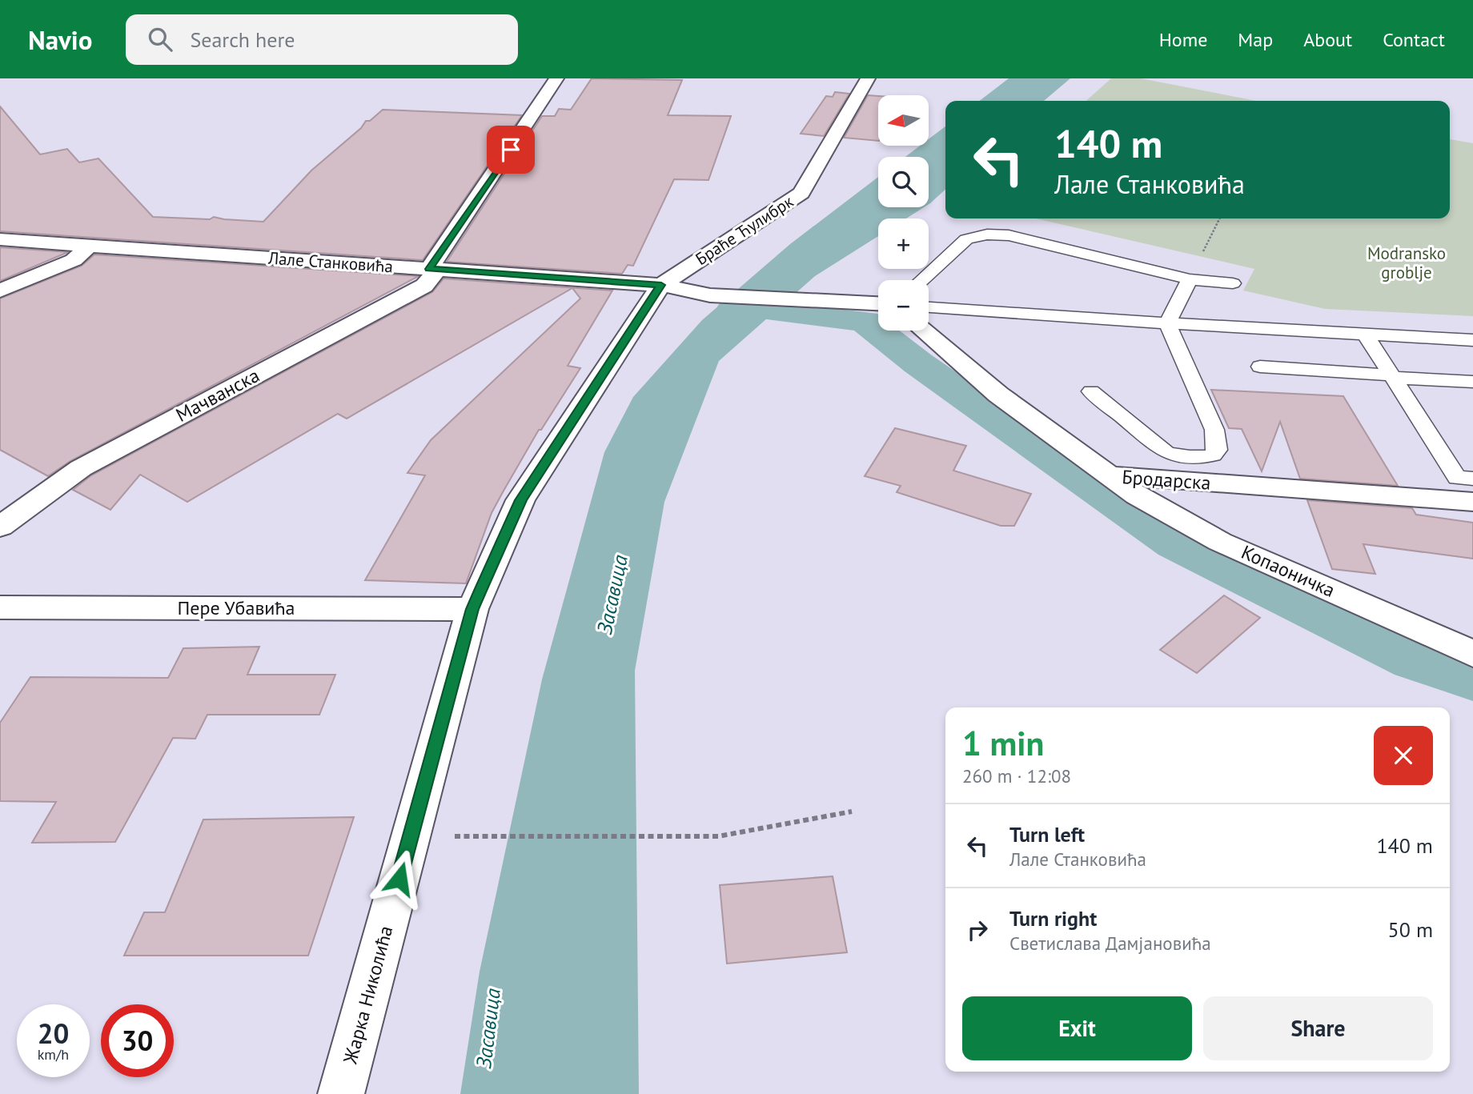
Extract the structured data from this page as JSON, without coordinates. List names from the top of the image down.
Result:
{
  "streets": {
    "street": [
      "Браће Ћулибрк",
      "Лале Станковића",
      "Мачванска",
      "Бродарска",
      "Копаоничка",
      "Пере Убавића",
      "Жарка Николића"
    ]
  },
  "crossings": [
    ["Браће Ћулибрк", "Лале Станковића"],
    ["Браће Ћулибрк", "Жарка Николића"],
    ["Лале Станковића", "Мачванска"],
    ["Лале Станковића", "Жарка Николића"],
    ["Бродарска", "Копаоничка"],
    ["Пере Убавића", "Жарка Николића"]
  ],
  "water": ["Засавица"],
  "parks": ["Modransko groblje"],
  "north": "left",
  "page": {
    "header": "Navio",
    "search": "Search here",
    "nav": [
      "Home",
      "Map",
      "About",
      "Contact"
    ],
    "map_buttons": ["+", "−"],
    "turn": ["140 m", "Лале Станковића"],
    "heading": ["1 min", "260 m · 12:08"],
    "list": [
      {
        "name": "Turn left",
        "note": "Лале Станковића",
        "value": "140 m"
      },
      {
        "name": "Turn right",
        "note": "Светислава Дамјановића",
        "value": "50 m"
      }
    ],
    "buttons": ["Exit", "Share"],
    "speed": "20 km/h",
    "limit": "30"
  }
}
